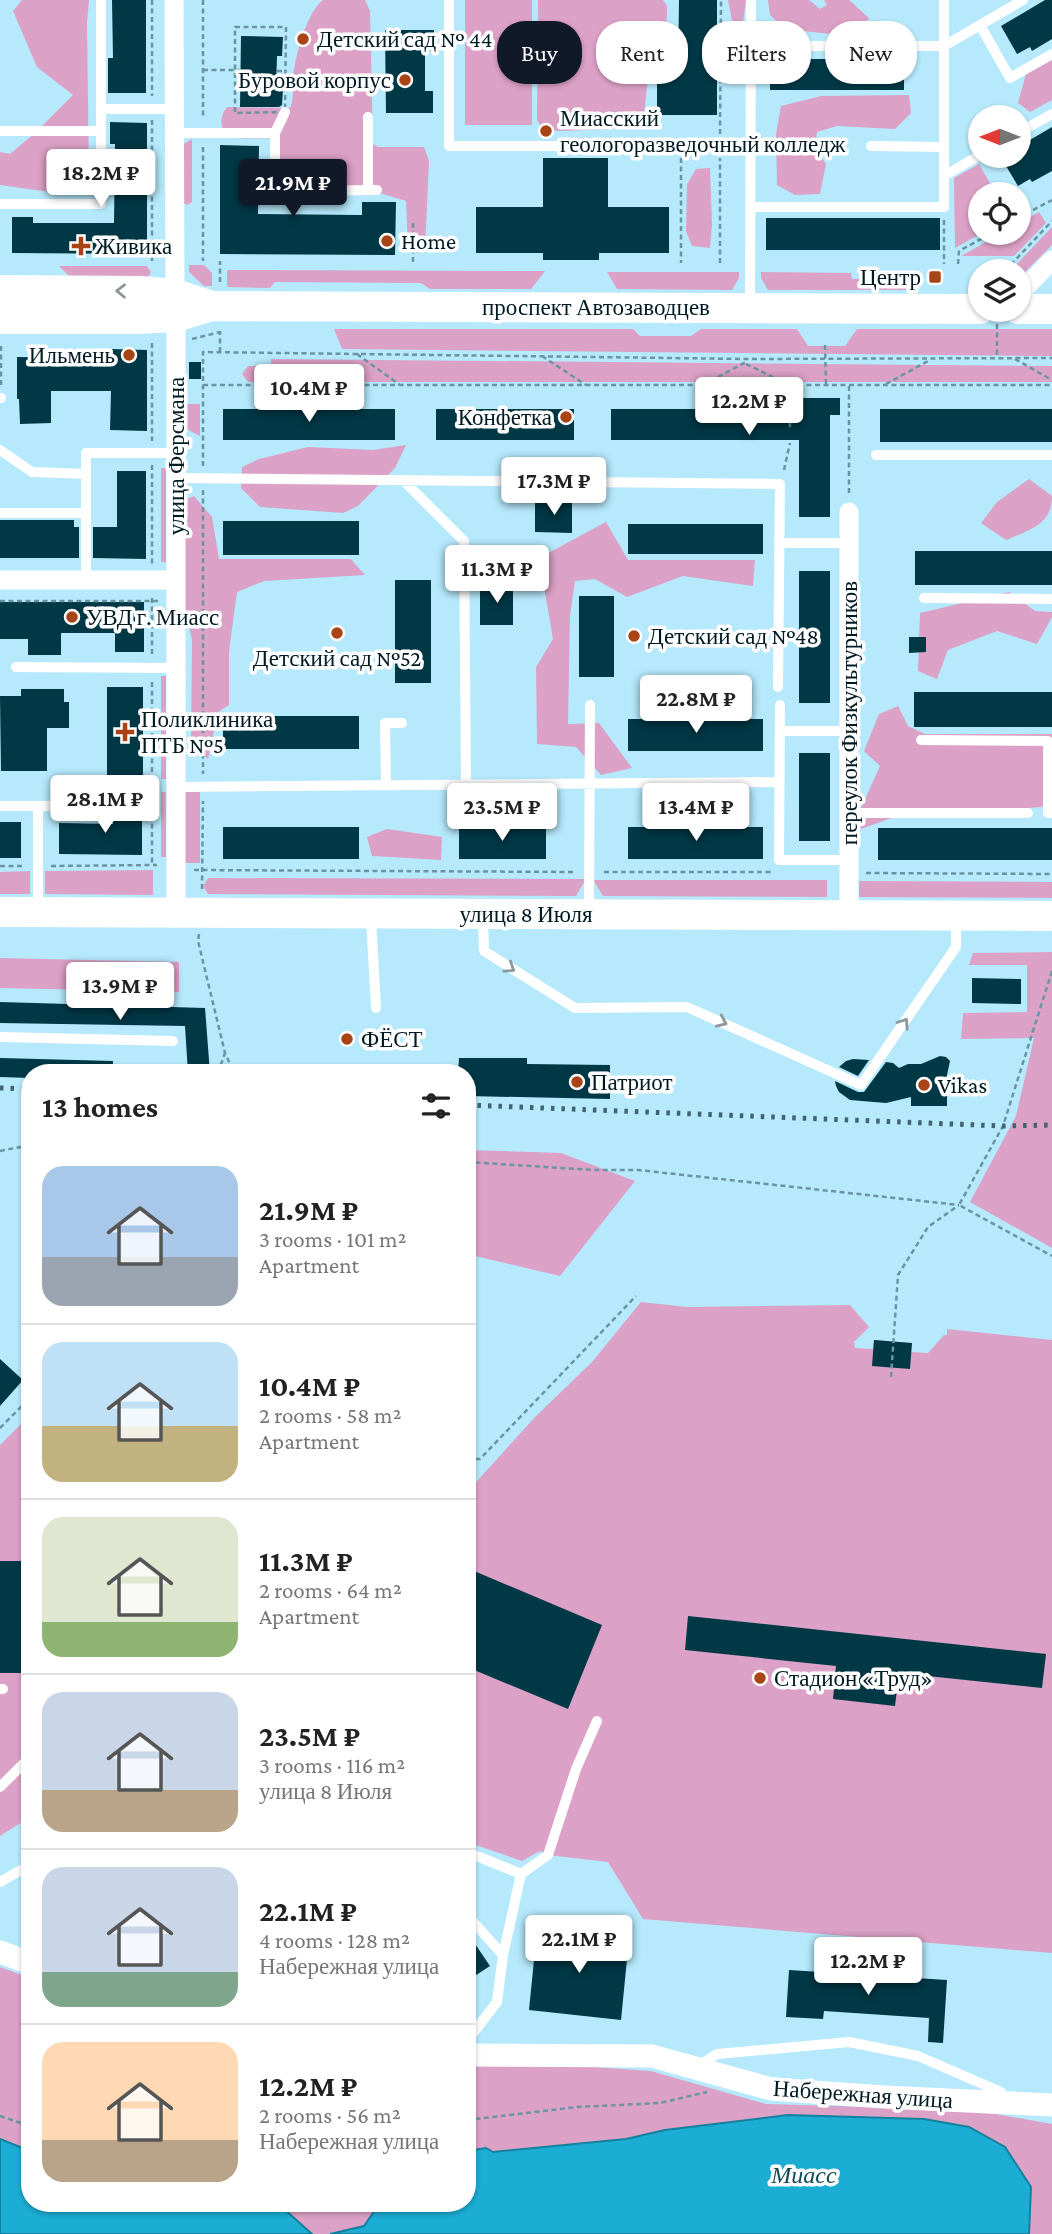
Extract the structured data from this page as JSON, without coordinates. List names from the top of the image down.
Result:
{
  "streets": {
    "main road": ["проспект Автозаводцев", "улица 8 Июля"],
    "street": ["улица Ферсмана", "переулок Физкультурников", "Набережная улица"]
  },
  "crossings": [
    ["проспект Автозаводцев", "улица Ферсмана"],
    ["улица Ферсмана", "улица 8 Июля"],
    ["переулок Физкультурников", "улица 8 Июля"]
  ],
  "water": ["Миасс"],
  "places": {
    "other": [
      "Детский сад № 44",
      "Буровой корпус",
      "Миасский геологоразведочный колледж",
      "Home",
      "Ильмень",
      "Конфетка",
      "УВД г. Миасс",
      "Детский сад №52",
      "Детский сад №48",
      "ФЁСТ",
      "Патриот",
      "Vikas",
      "Стадион «Труд»"
    ],
    "health": ["Живика", "Поликлиника ПТБ №5"],
    "transit": ["Центр"]
  },
  "north": "left",
  "page": {
    "chip": [
      "Buy",
      "Rent",
      "Filters",
      "New"
    ],
    "price": [
      "18.2M ₽",
      "21.9M ₽",
      "10.4M ₽",
      "12.2M ₽",
      "17.3M ₽",
      "11.3M ₽",
      "22.8M ₽",
      "28.1M ₽",
      "23.5M ₽",
      "13.4M ₽",
      "13.9M ₽",
      "22.1M ₽",
      "12.2M ₽"
    ],
    "heading": "13 homes",
    "list": [
      {
        "name": "21.9M ₽",
        "note": "3 rooms · 101 m² · Apartment"
      },
      {
        "name": "10.4M ₽",
        "note": "2 rooms · 58 m² · Apartment"
      },
      {
        "name": "11.3M ₽",
        "note": "2 rooms · 64 m² · Apartment"
      },
      {
        "name": "23.5M ₽",
        "note": "3 rooms · 116 m² · улица 8 Июля"
      },
      {
        "name": "22.1M ₽",
        "note": "4 rooms · 128 m² · Набережная улица"
      },
      {
        "name": "12.2M ₽",
        "note": "2 rooms · 56 m² · Набережная улица"
      }
    ]
  }
}
